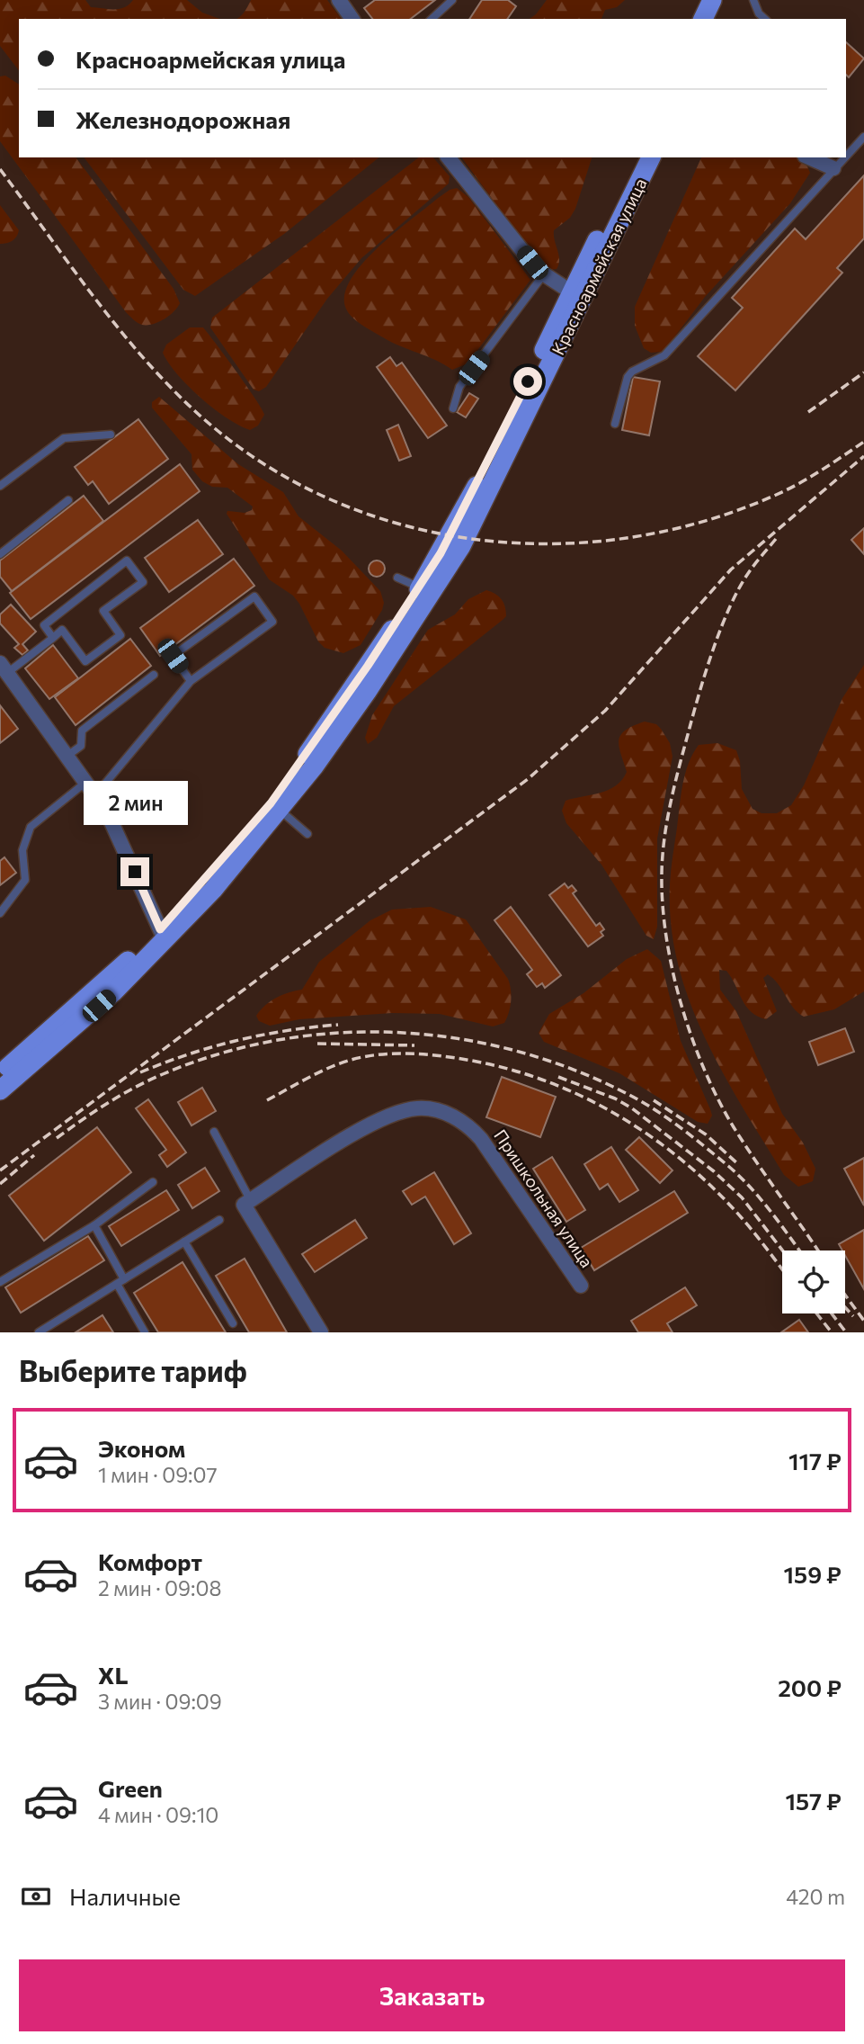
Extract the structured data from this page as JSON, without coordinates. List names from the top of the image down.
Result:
{
  "streets": {
    "main road": ["Красноармейская улица"],
    "street": ["Пришкольная улица"]
  },
  "page": {
    "banner": ["Красноармейская улица", "Железнодорожная"],
    "bubble": "2 мин",
    "heading": "Выберите тариф",
    "list": [
      {
        "name": "Эконом",
        "note": "1 мин · 09:07",
        "value": "117 ₽"
      },
      {
        "name": "Комфорт",
        "note": "2 мин · 09:08",
        "value": "159 ₽"
      },
      {
        "name": "XL",
        "note": "3 мин · 09:09",
        "value": "200 ₽"
      },
      {
        "name": "Green",
        "note": "4 мин · 09:10",
        "value": "157 ₽"
      }
    ],
    "pay": ["Наличные", "420 m"],
    "buttons": "Заказать"
  }
}
